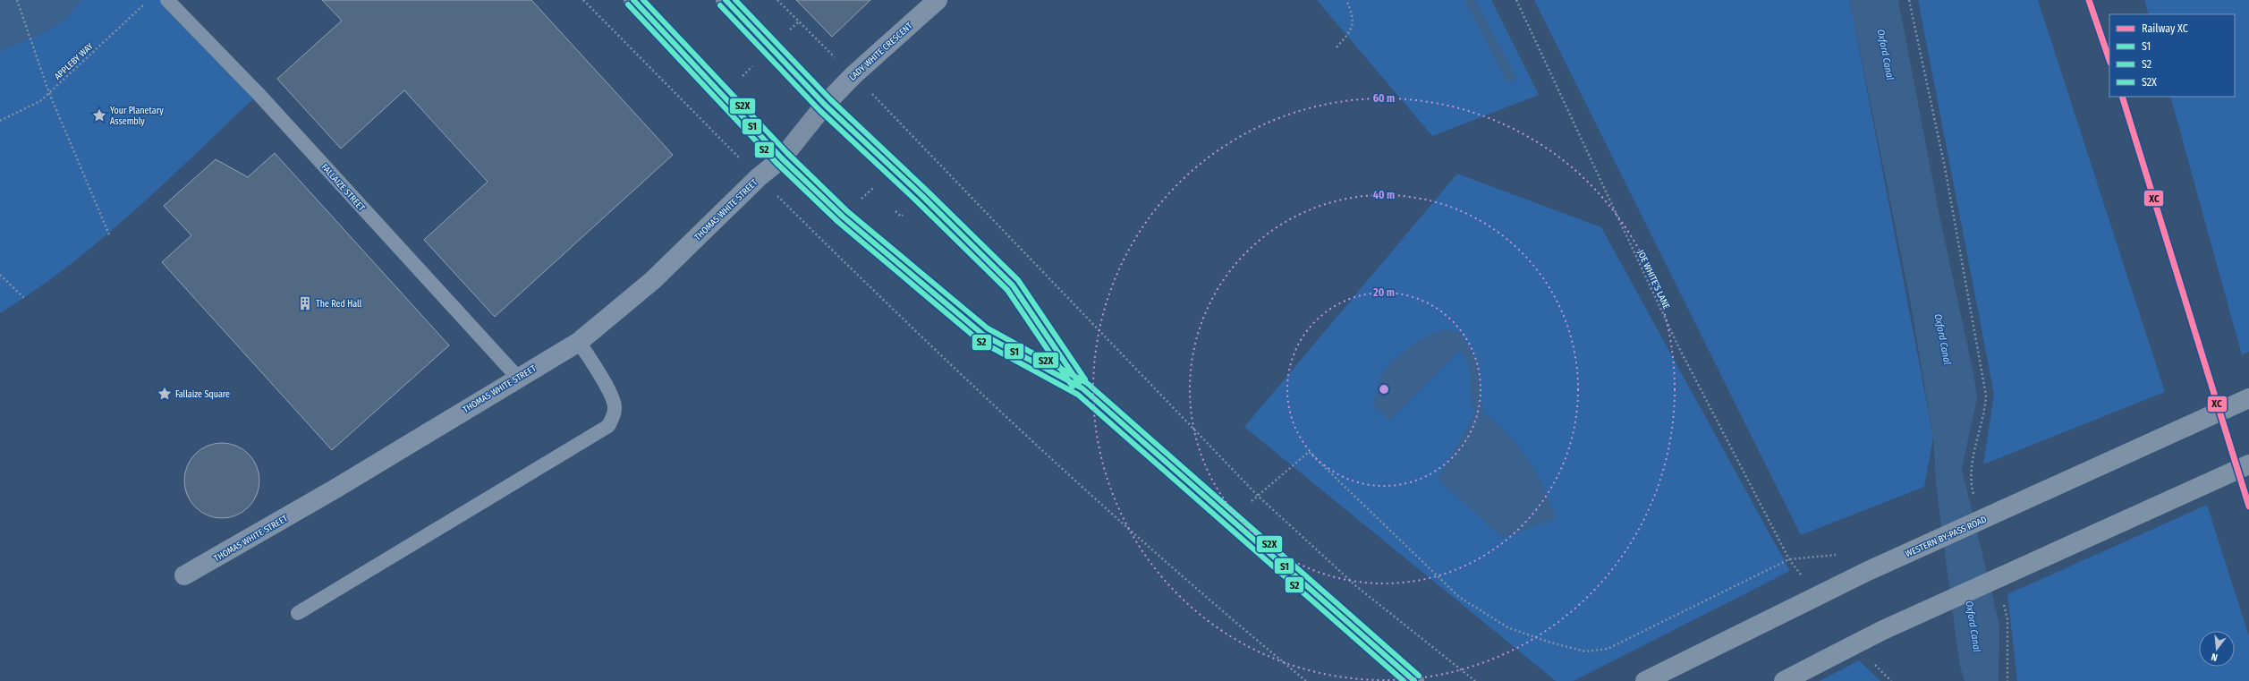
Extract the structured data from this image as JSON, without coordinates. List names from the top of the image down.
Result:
{
  "streets": {
    "highway": ["WESTERN BY-PASS ROAD"],
    "street": ["LADY WHITE CRESCENT", "THOMAS WHITE STREET"],
    "lane": ["FALLAIZE STREET"],
    "path": ["APPLEBY WAY", "JOE WHITE’S LANE"]
  },
  "crossings": [
    ["FALLAIZE STREET", "THOMAS WHITE STREET"]
  ],
  "water": ["Oxford Canal"],
  "places": {
    "place": ["Your Planetary Assembly", "Fallaize Square"],
    "building": ["The Red Hall"]
  },
  "lines": [
    "rail line XC",
    "transit line S1",
    "transit line S2X",
    "transit line S2"
  ],
  "legend": [
    "Railway XC",
    "S1",
    "S2",
    "S2X"
  ],
  "north": "bottom",
  "rings": ["60 m", "40 m", "20 m"]
}
